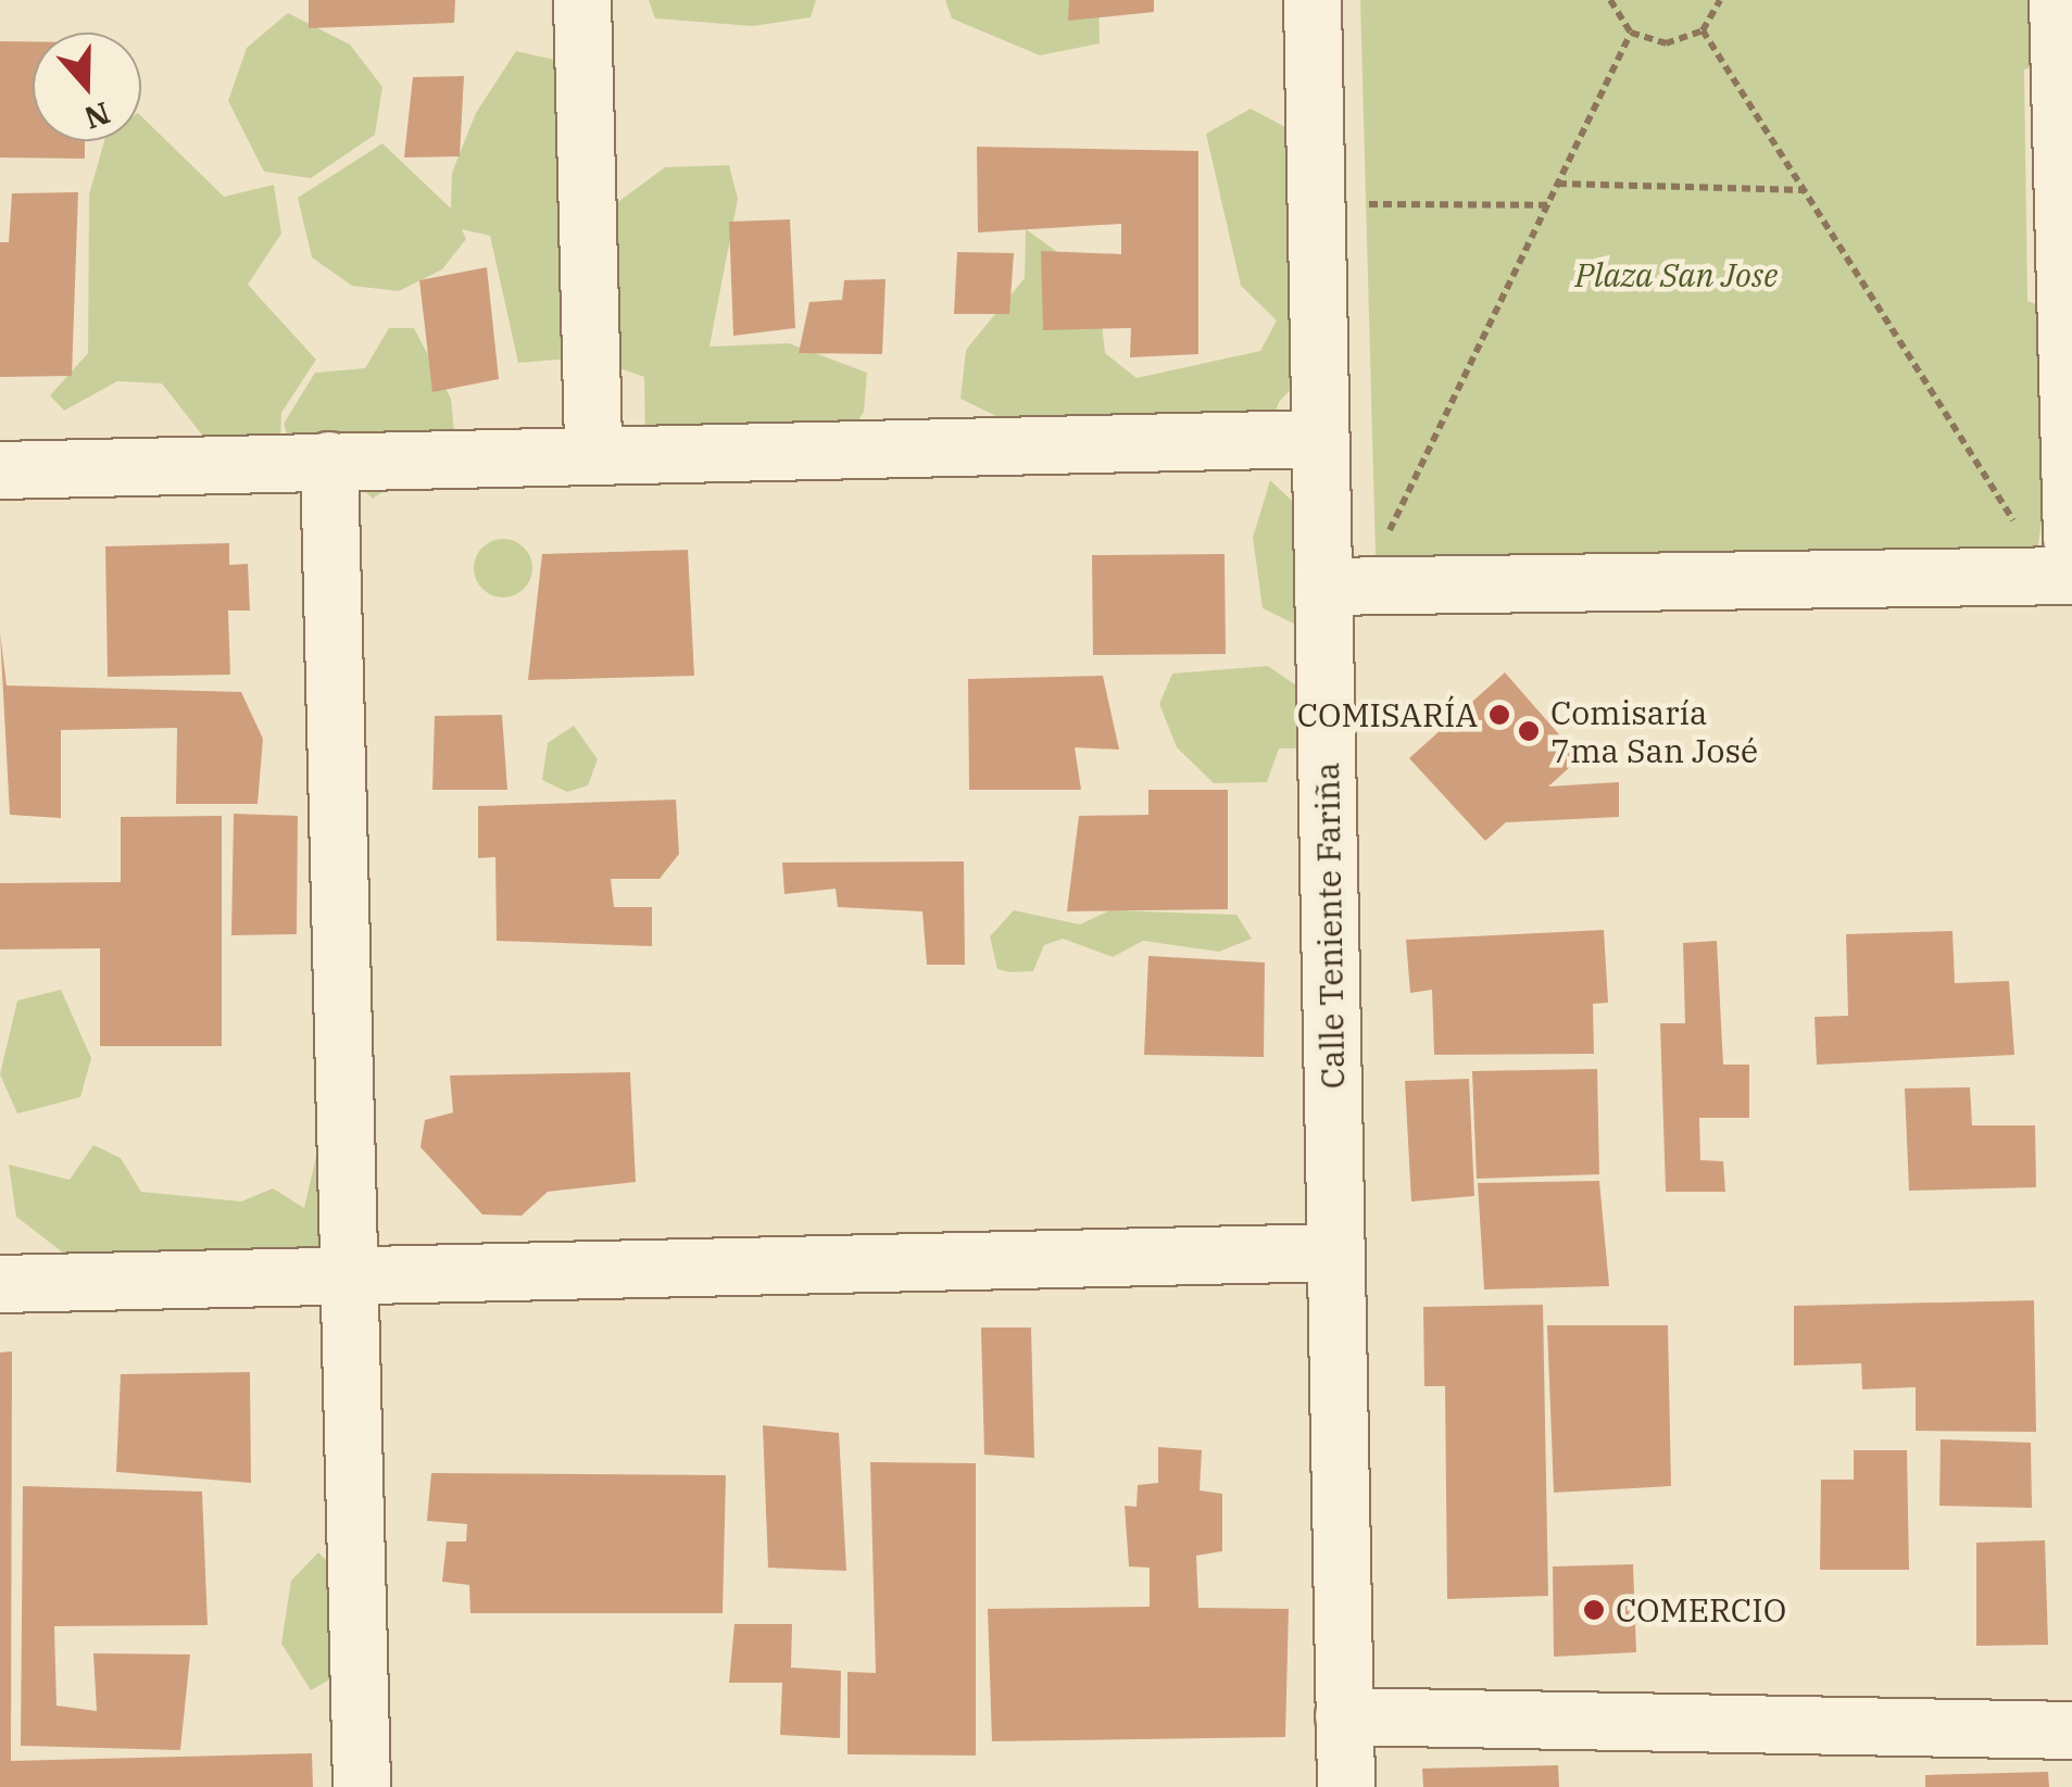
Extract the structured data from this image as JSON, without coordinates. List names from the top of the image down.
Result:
{
  "streets": {
    "street": ["Calle Teniente Fariña"]
  },
  "parks": ["Plaza San Jose"],
  "places": ["COMISARÍA", "Comisaría 7ma San José", "COMERCIO"],
  "north": "bottom"
}
